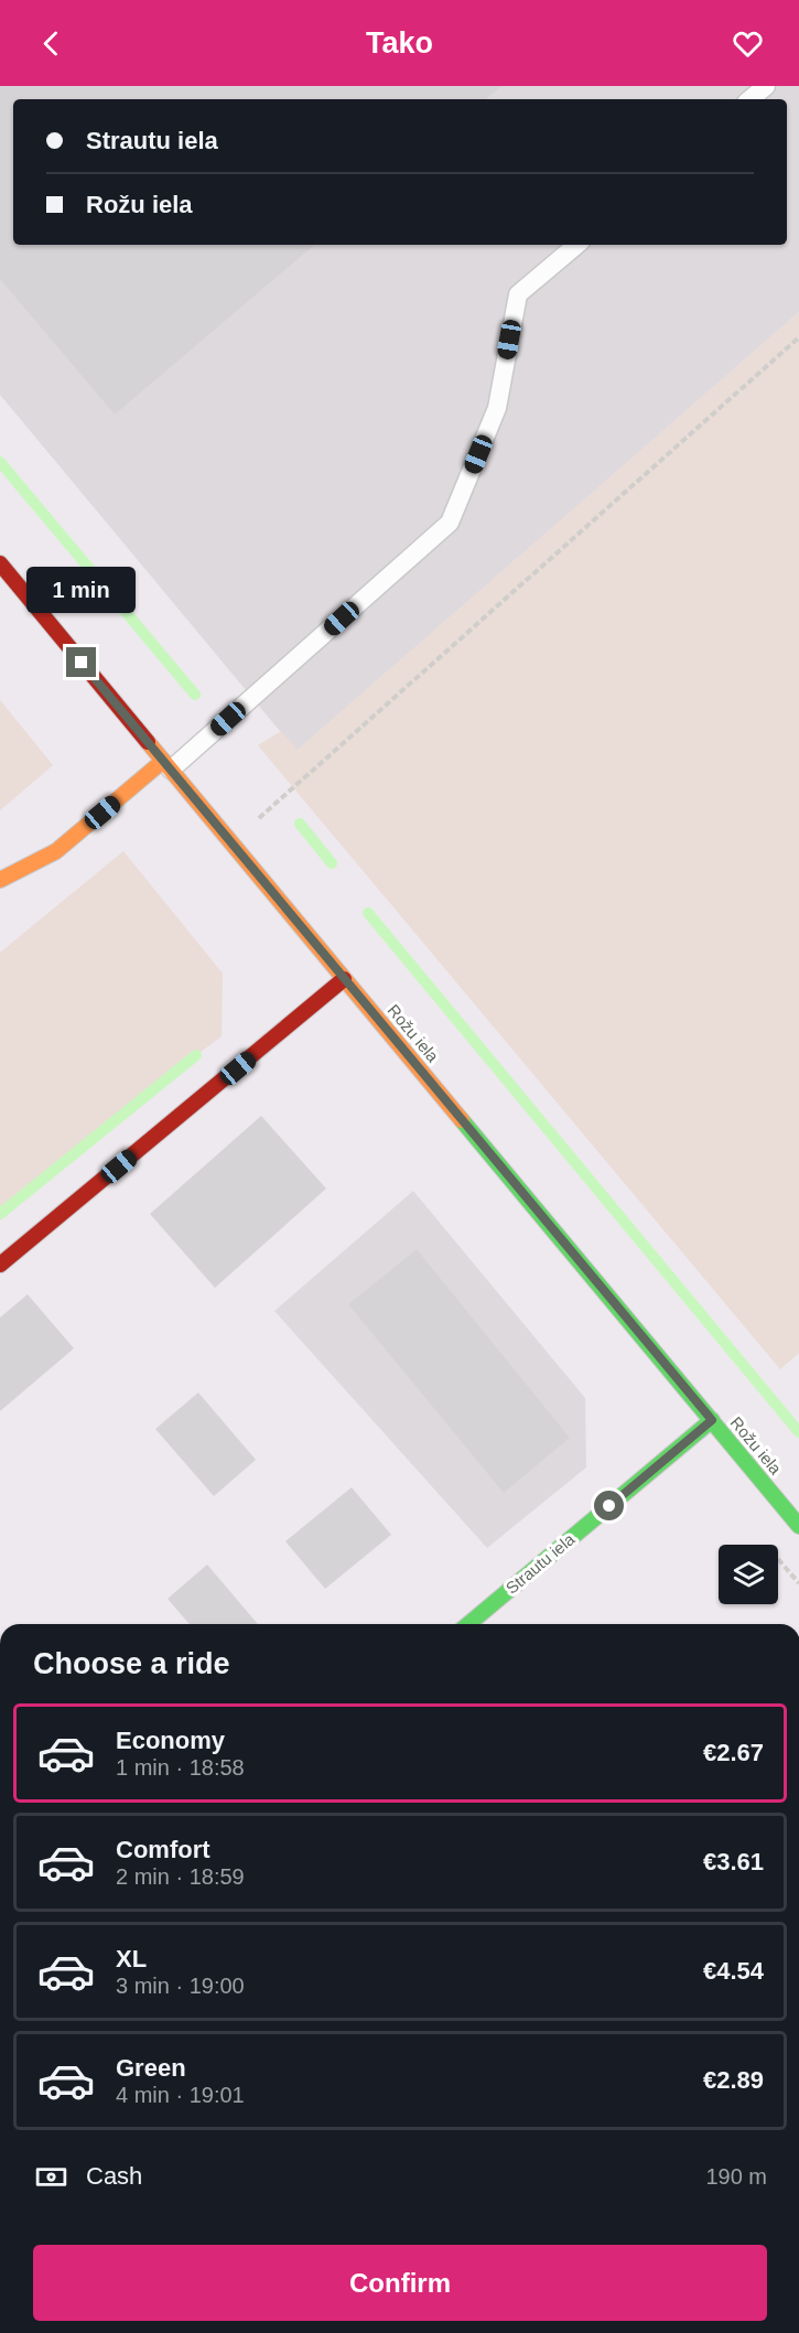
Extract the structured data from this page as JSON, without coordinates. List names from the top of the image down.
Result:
{
  "streets": {
    "street": ["Rožu iela", "Strautu iela"]
  },
  "crossings": [
    ["Rožu iela", "Strautu iela"]
  ],
  "page": {
    "header": "Tako",
    "banner": ["Strautu iela", "Rožu iela"],
    "bubble": "1 min",
    "heading": "Choose a ride",
    "list": [
      {
        "name": "Economy",
        "note": "1 min · 18:58",
        "value": "€2.67"
      },
      {
        "name": "Comfort",
        "note": "2 min · 18:59",
        "value": "€3.61"
      },
      {
        "name": "XL",
        "note": "3 min · 19:00",
        "value": "€4.54"
      },
      {
        "name": "Green",
        "note": "4 min · 19:01",
        "value": "€2.89"
      }
    ],
    "pay": ["Cash", "190 m"],
    "buttons": "Confirm"
  }
}
